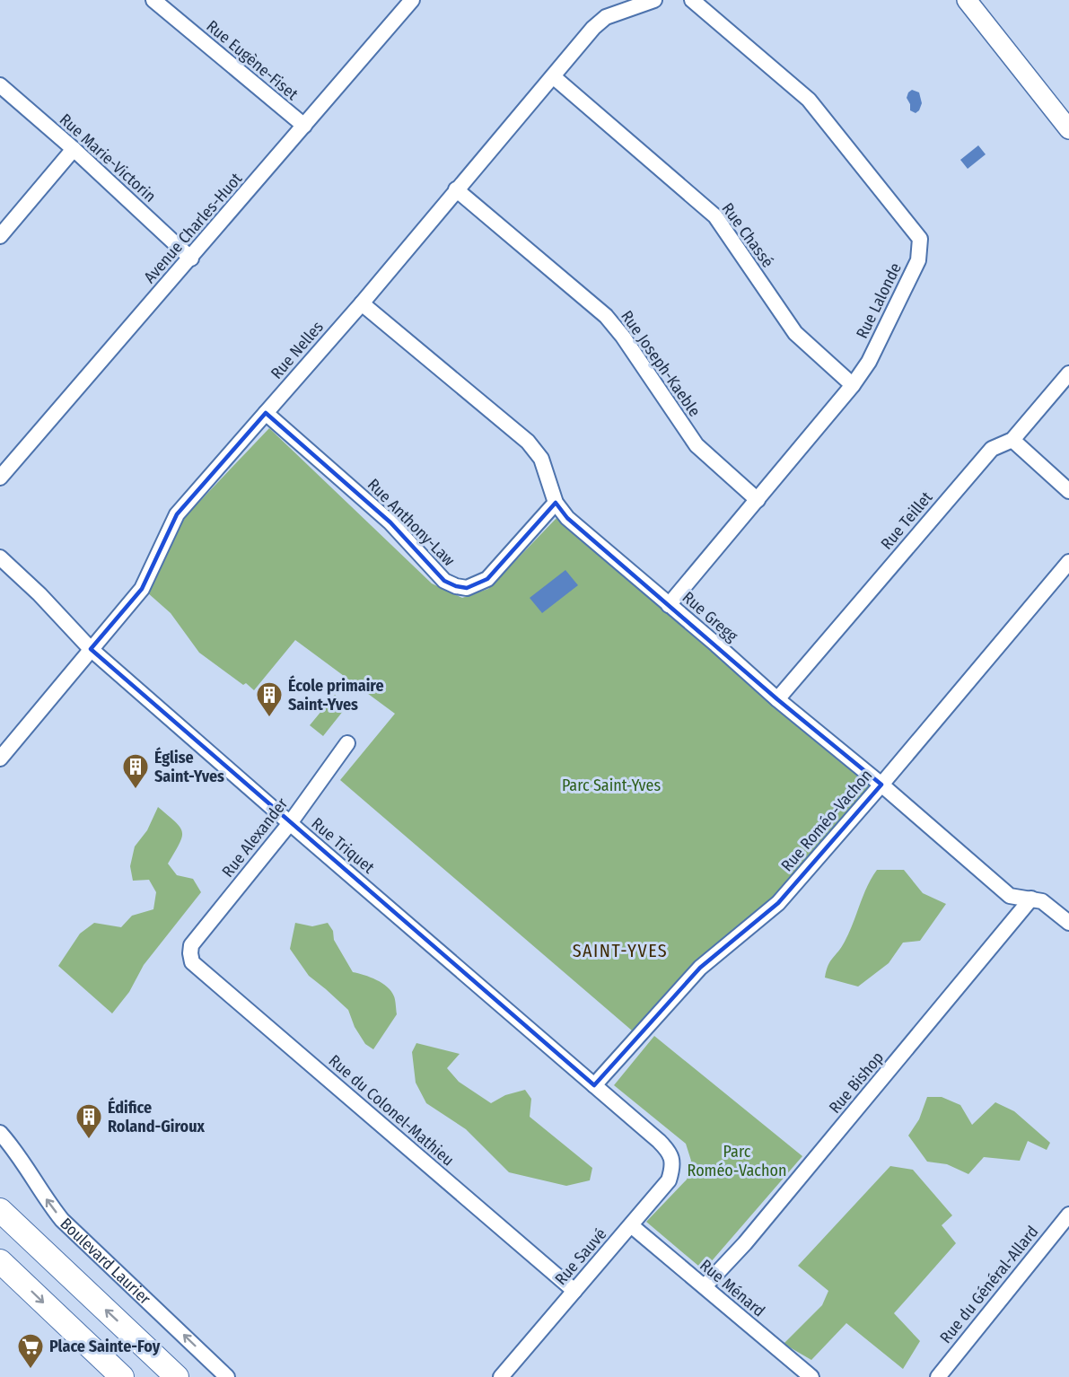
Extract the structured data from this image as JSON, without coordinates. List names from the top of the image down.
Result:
{
  "streets": {
    "street": [
      "Rue Eugène-Fiset",
      "Rue Marie-Victorin",
      "Avenue Charles-Huot",
      "Rue Chassé",
      "Rue Lalonde",
      "Rue Nelles",
      "Rue Joseph-Kaeble",
      "Rue Teillet",
      "Rue Anthony-Law",
      "Rue Gregg",
      "Rue Roméo-Vachon",
      "Rue Alexander",
      "Rue Triquet",
      "Rue Bishop",
      "Rue du Colonel-Mathieu",
      "Rue Sauvé",
      "Boulevard Laurier",
      "Rue du Général-Allard",
      "Rue Ménard"
    ]
  },
  "crossings": [
    ["Rue Eugène-Fiset", "Avenue Charles-Huot"],
    ["Rue Marie-Victorin", "Avenue Charles-Huot"],
    ["Rue Chassé", "Rue Lalonde"],
    ["Rue Chassé", "Rue Nelles"],
    ["Rue Lalonde", "Rue Joseph-Kaeble"],
    ["Rue Lalonde", "Rue Gregg"],
    ["Rue Nelles", "Rue Joseph-Kaeble"],
    ["Rue Nelles", "Rue Anthony-Law"],
    ["Rue Nelles", "Rue Gregg"],
    ["Rue Nelles", "Rue Triquet"],
    ["Rue Teillet", "Rue Gregg"],
    ["Rue Anthony-Law", "Rue Gregg"],
    ["Rue Gregg", "Rue Roméo-Vachon"],
    ["Rue Gregg", "Rue Bishop"],
    ["Rue Roméo-Vachon", "Rue Triquet"],
    ["Rue Alexander", "Rue Triquet"],
    ["Rue Alexander", "Rue du Colonel-Mathieu"],
    ["Rue Triquet", "Rue Sauvé"],
    ["Rue Bishop", "Rue Ménard"],
    ["Rue du Colonel-Mathieu", "Rue Sauvé"],
    ["Rue Sauvé", "Rue Ménard"]
  ],
  "one_way": ["Boulevard Laurier"],
  "districts": ["SAINT-YVES"],
  "parks": ["Parc Saint-Yves", "Parc Roméo-Vachon"],
  "places": {
    "building": ["École primaire Saint-Yves", "Église Saint-Yves", "Édifice Roland-Giroux"],
    "supermarket": ["Place Sainte-Foy"]
  }
}
